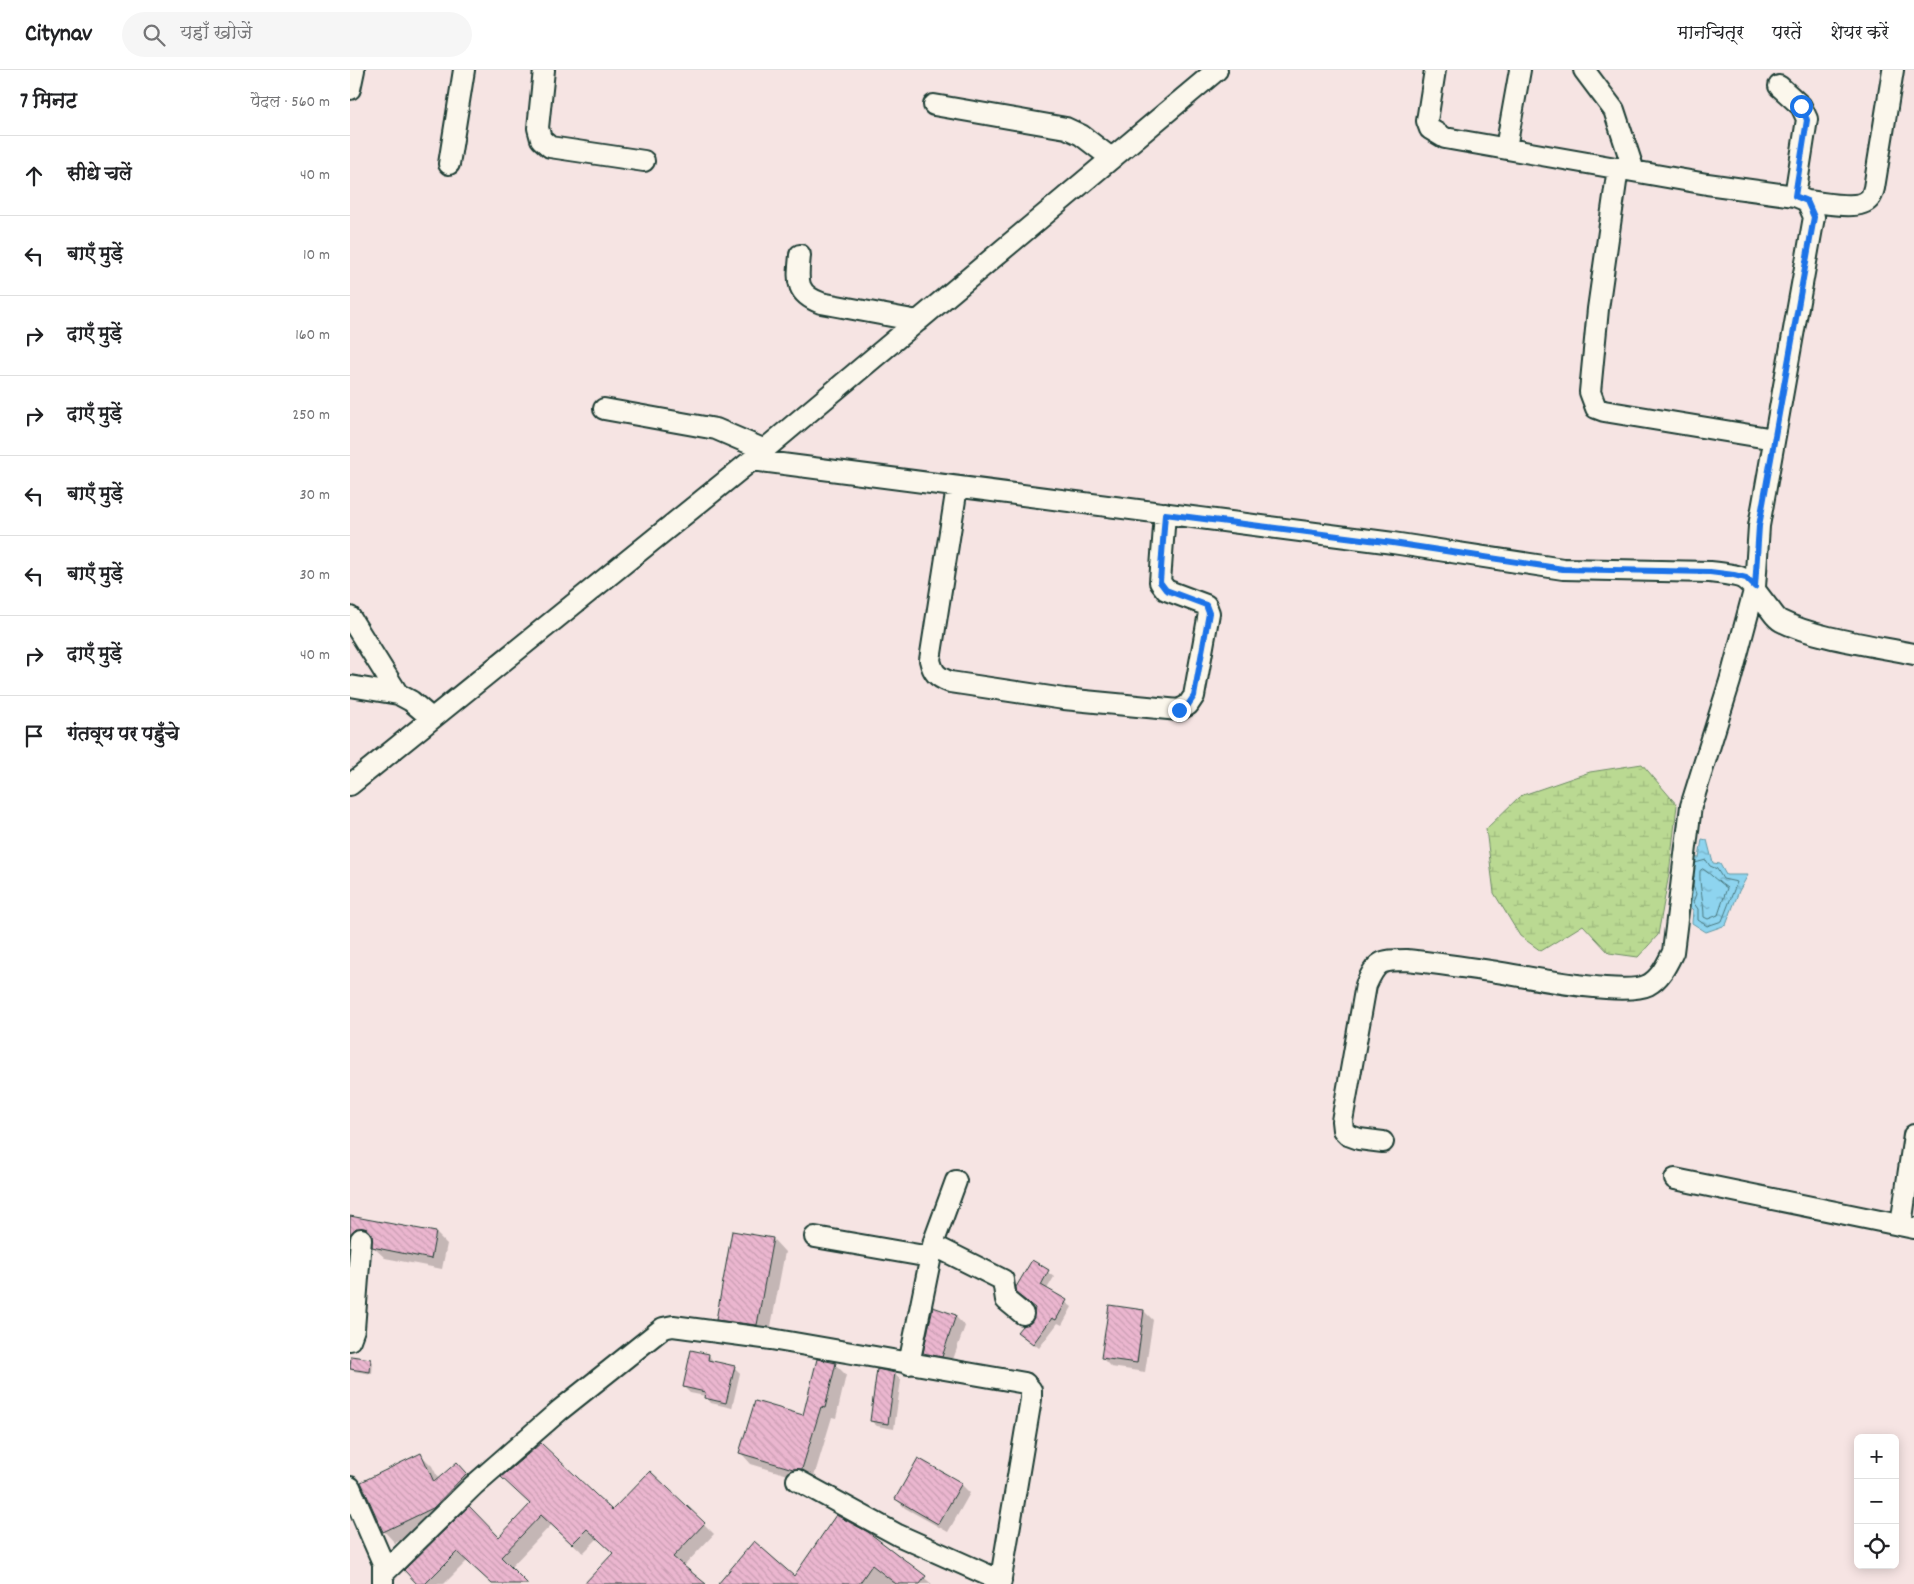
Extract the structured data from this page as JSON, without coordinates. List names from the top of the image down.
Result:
{
  "page": {
    "header": "Citynav",
    "search": "यहाँ खोजें",
    "nav": ["मानचित्र", "परतें", "शेयर करें"],
    "heading": ["7 मिनट", "पैदल · 560 m"],
    "list": [
      ["सीधे चलें", "40 m"],
      ["बाएँ मुड़ें", "10 m"],
      ["दाएँ मुड़ें", "160 m"],
      ["दाएँ मुड़ें", "250 m"],
      ["बाएँ मुड़ें", "30 m"],
      ["बाएँ मुड़ें", "30 m"],
      ["दाएँ मुड़ें", "40 m"],
      "गंतव्य पर पहुँचे"
    ],
    "map_buttons": ["+", "−"]
  }
}
